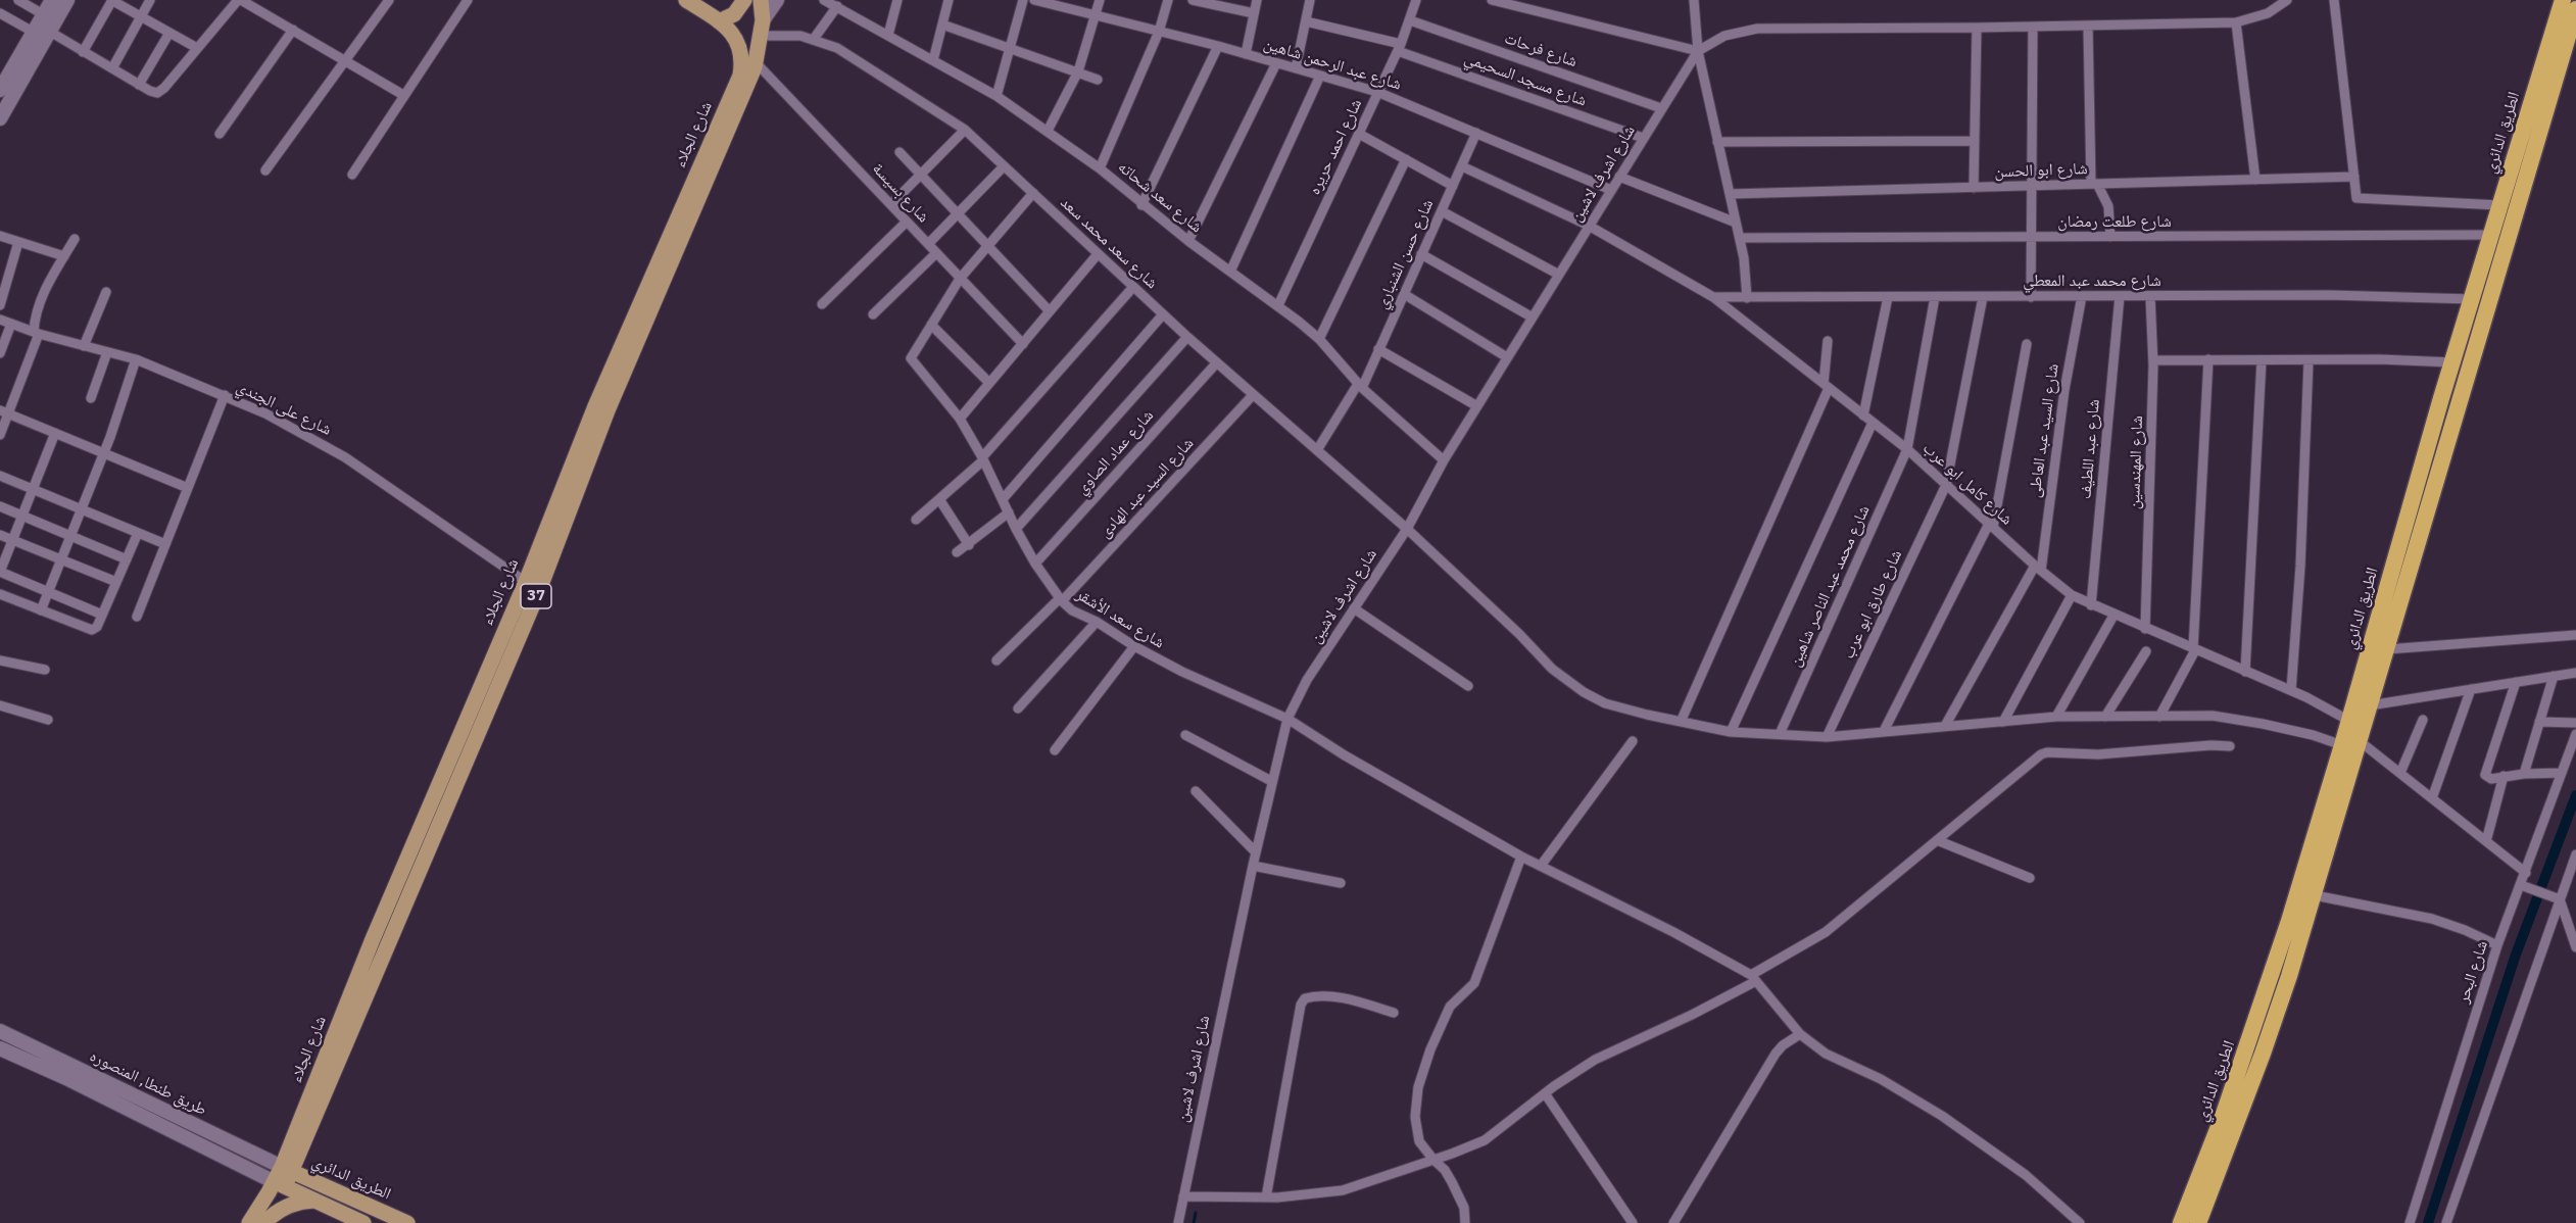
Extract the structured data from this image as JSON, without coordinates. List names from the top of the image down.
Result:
{
  "streets": {
    "highway": ["الطريق الدائري"],
    "main road": ["شارع الجلاء", "37"],
    "street": [
      "شارع فرحات",
      "شارع عبد الرحمن شاهين",
      "شارع مسجد السحيمي",
      "شارع احمد حريره",
      "شارع ابو الحسن",
      "شارع اشرف لاشين",
      "شارع بسيسة",
      "شارع سعد شحاته",
      "شارع طلعت رمضان",
      "شارع سعد محمد سعد",
      "شارع حسن الشنباري",
      "شارع محمد عبد المعطي",
      "شارع على الجندي",
      "شارع السيد عبد العاطى",
      "شارع عبد اللطيف",
      "شارع عماد الصاوي",
      "شارع المهندسين",
      "شارع كامل ابو عرب",
      "شارع السيد عبد الهادى",
      "شارع محمد عبد الناصر شاهين",
      "شارع طارق ابو عرب",
      "شارع سعد الأشقر",
      "شارع البحر",
      "طريق طنطا, المنصوره"
    ]
  },
  "crossings": [
    ["شارع فرحات", "شارع احمد حريره"],
    ["شارع فرحات", "شارع اشرف لاشين"],
    ["شارع عبد الرحمن شاهين", "شارع احمد حريره"],
    ["شارع عبد الرحمن شاهين", "شارع اشرف لاشين"],
    ["شارع عبد الرحمن شاهين", "شارع حسن الشنباري"],
    ["شارع مسجد السحيمي", "شارع احمد حريره"],
    ["شارع مسجد السحيمي", "شارع اشرف لاشين"],
    ["الطريق الدائري", "شارع الجلاء"],
    ["الطريق الدائري", "شارع طلعت رمضان"],
    ["الطريق الدائري", "شارع سعد محمد سعد"],
    ["الطريق الدائري", "شارع محمد عبد المعطي"],
    ["الطريق الدائري", "شارع كامل ابو عرب"],
    ["الطريق الدائري", "طريق طنطا, المنصوره"],
    ["شارع الجلاء", "شارع بسيسة"],
    ["شارع الجلاء", "شارع سعد محمد سعد"],
    ["شارع الجلاء", "شارع على الجندي"],
    ["شارع الجلاء", "37"],
    ["شارع الجلاء", "طريق طنطا, المنصوره"],
    ["شارع احمد حريره", "شارع سعد شحاته"],
    ["شارع اشرف لاشين", "شارع سعد شحاته"],
    ["شارع اشرف لاشين", "شارع سعد محمد سعد"],
    ["شارع اشرف لاشين", "شارع كامل ابو عرب"],
    ["شارع اشرف لاشين", "شارع سعد الأشقر"],
    ["شارع سعد شحاته", "شارع حسن الشنباري"],
    ["شارع سعد محمد سعد", "شارع حسن الشنباري"],
    ["شارع سعد محمد سعد", "شارع عماد الصاوي"],
    ["شارع سعد محمد سعد", "شارع السيد عبد الهادى"],
    ["شارع سعد محمد سعد", "شارع محمد عبد الناصر شاهين"],
    ["شارع سعد محمد سعد", "شارع طارق ابو عرب"],
    ["شارع سعد محمد سعد", "شارع البحر"],
    ["شارع حسن الشنباري", "شارع كامل ابو عرب"],
    ["شارع محمد عبد المعطي", "شارع السيد عبد العاطى"],
    ["شارع محمد عبد المعطي", "شارع عبد اللطيف"],
    ["شارع محمد عبد المعطي", "شارع المهندسين"],
    ["شارع محمد عبد المعطي", "شارع كامل ابو عرب"],
    ["شارع محمد عبد المعطي", "شارع محمد عبد الناصر شاهين"],
    ["شارع محمد عبد المعطي", "شارع طارق ابو عرب"],
    ["شارع السيد عبد العاطى", "شارع كامل ابو عرب"],
    ["شارع عبد اللطيف", "شارع كامل ابو عرب"],
    ["شارع عماد الصاوي", "شارع سعد الأشقر"],
    ["شارع المهندسين", "شارع كامل ابو عرب"],
    ["شارع كامل ابو عرب", "شارع محمد عبد الناصر شاهين"],
    ["شارع كامل ابو عرب", "شارع طارق ابو عرب"],
    ["شارع السيد عبد الهادى", "شارع سعد الأشقر"],
    ["37", "طريق طنطا, المنصوره"]
  ]
}
